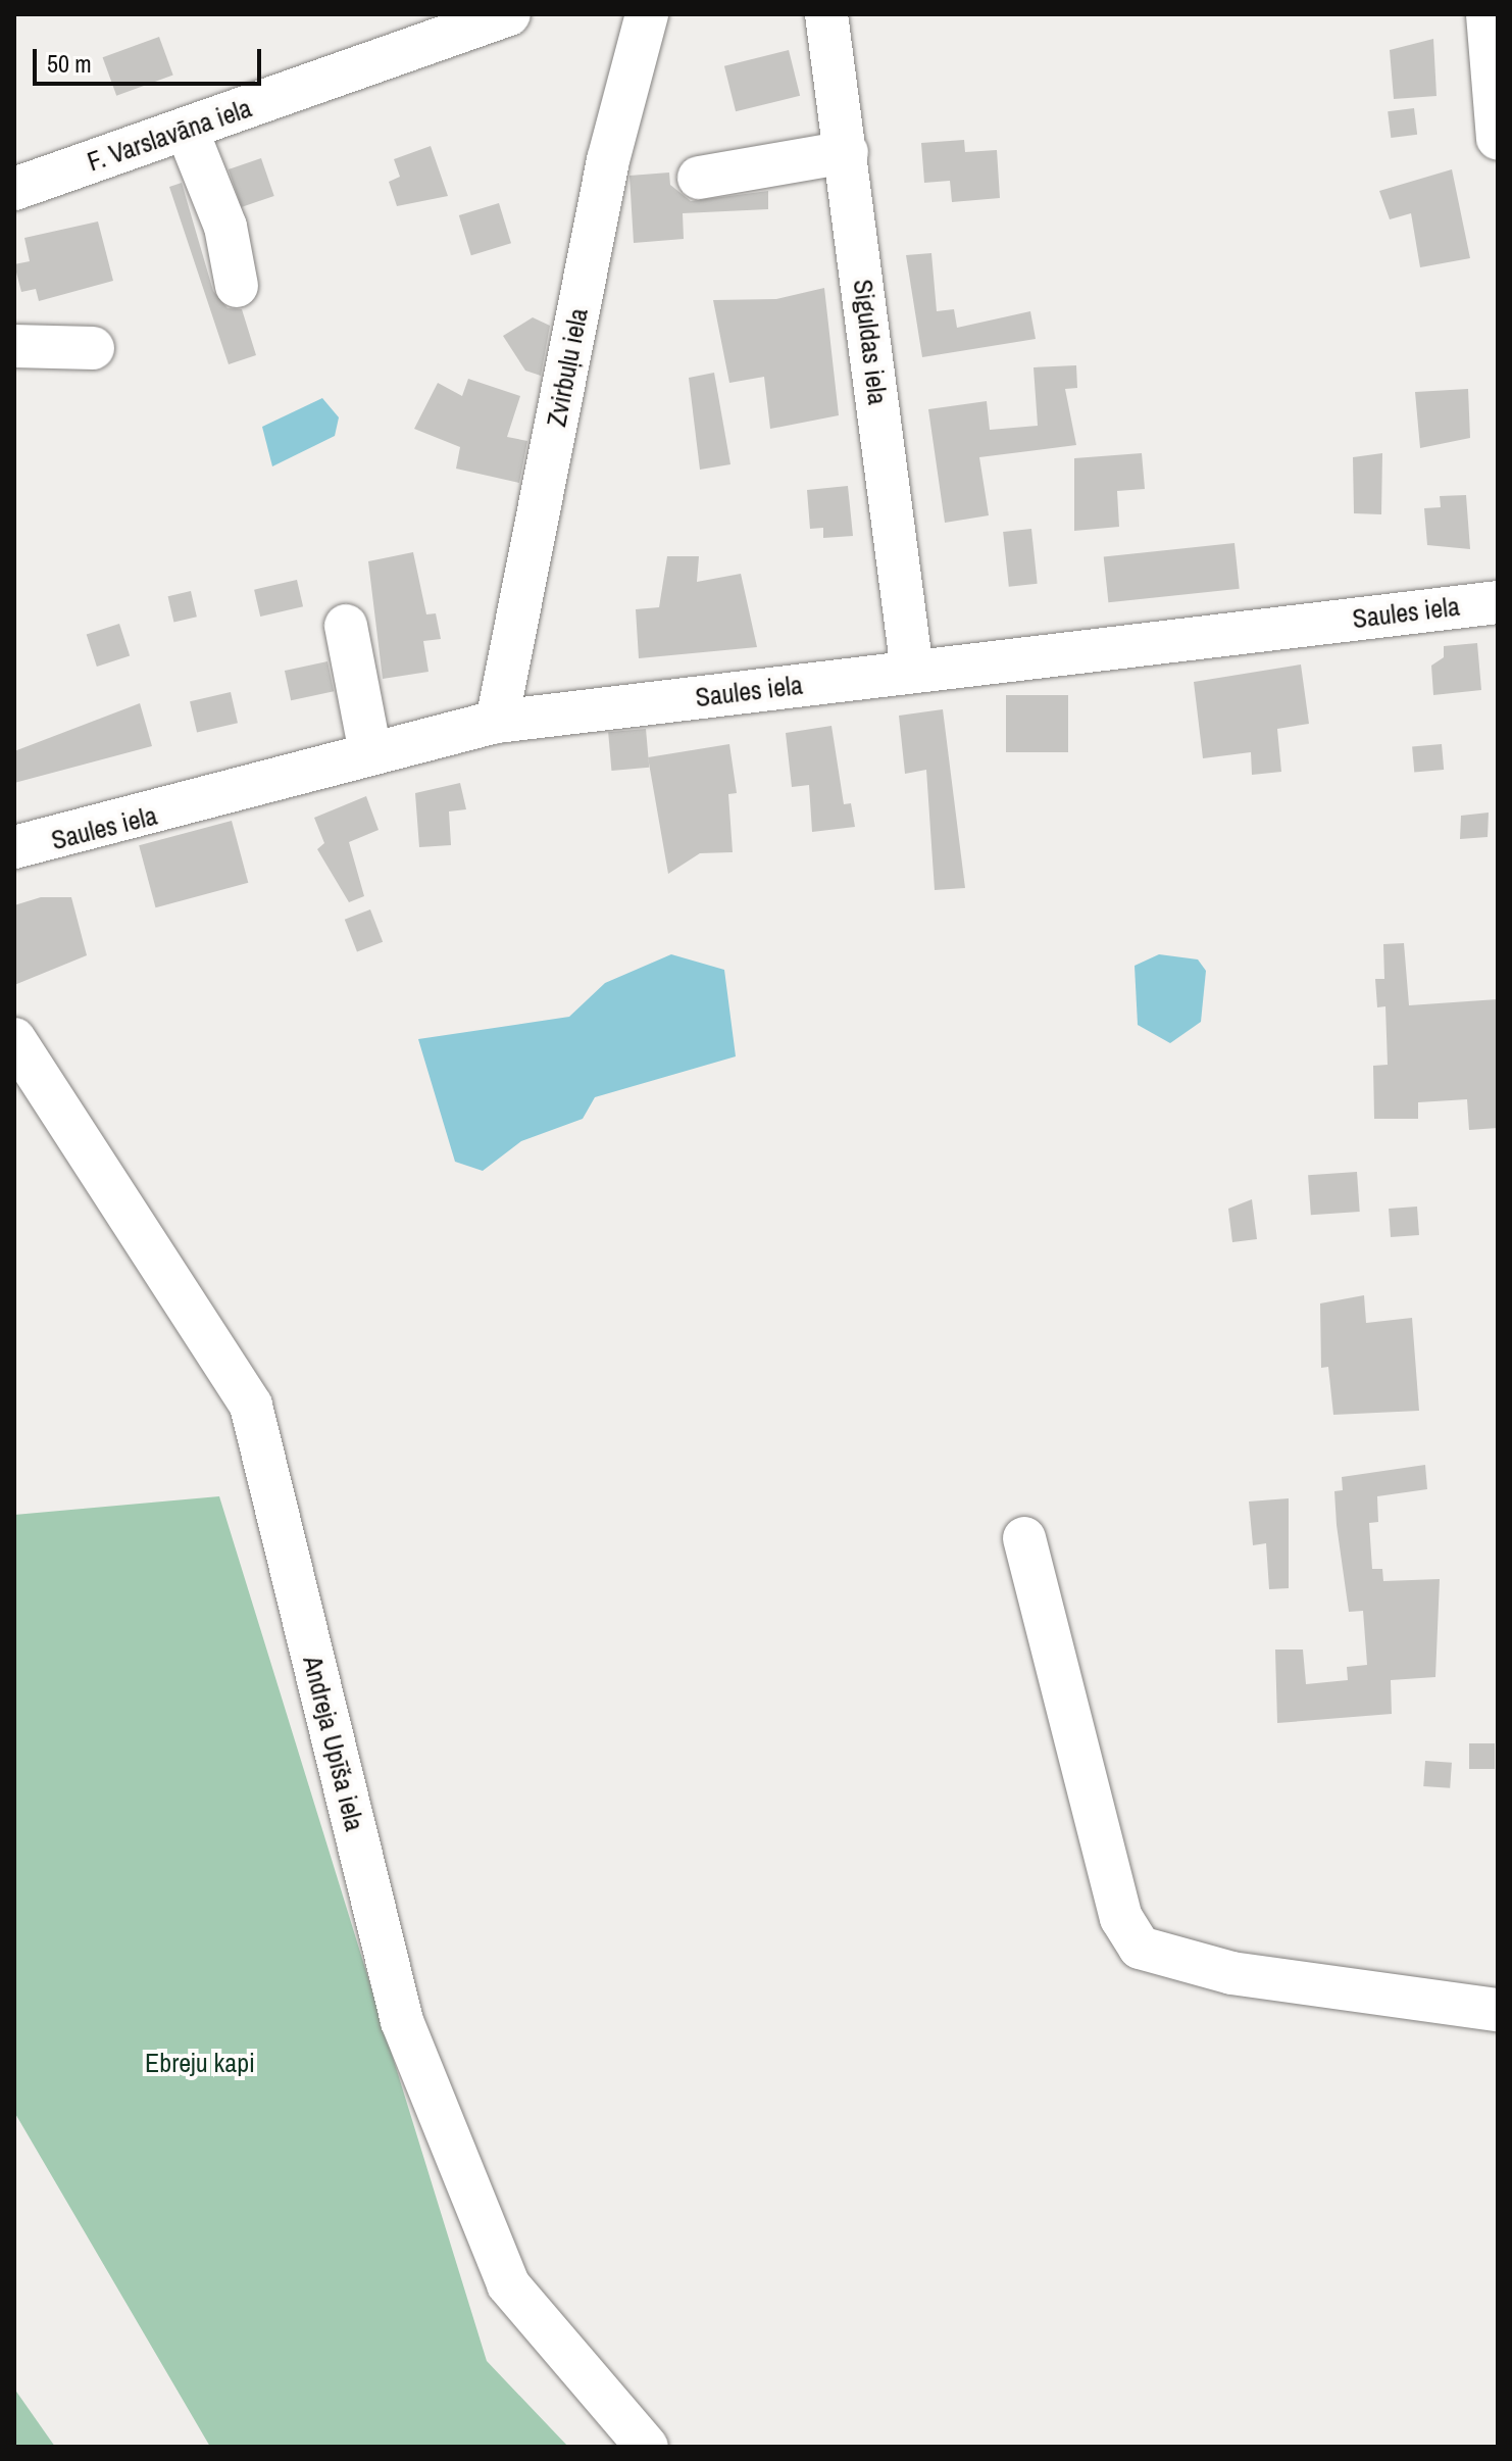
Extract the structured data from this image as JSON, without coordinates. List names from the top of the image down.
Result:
{
  "streets": {
    "street": [
      "F. Varslavāna iela",
      "Siguldas iela",
      "Zvirbuļu iela",
      "Saules iela",
      "Andreja Upīša iela"
    ]
  },
  "crossings": [
    ["Siguldas iela", "Saules iela"],
    ["Zvirbuļu iela", "Saules iela"]
  ],
  "parks": ["Ebreju kapi"],
  "scale_bar": "50 m"
}
